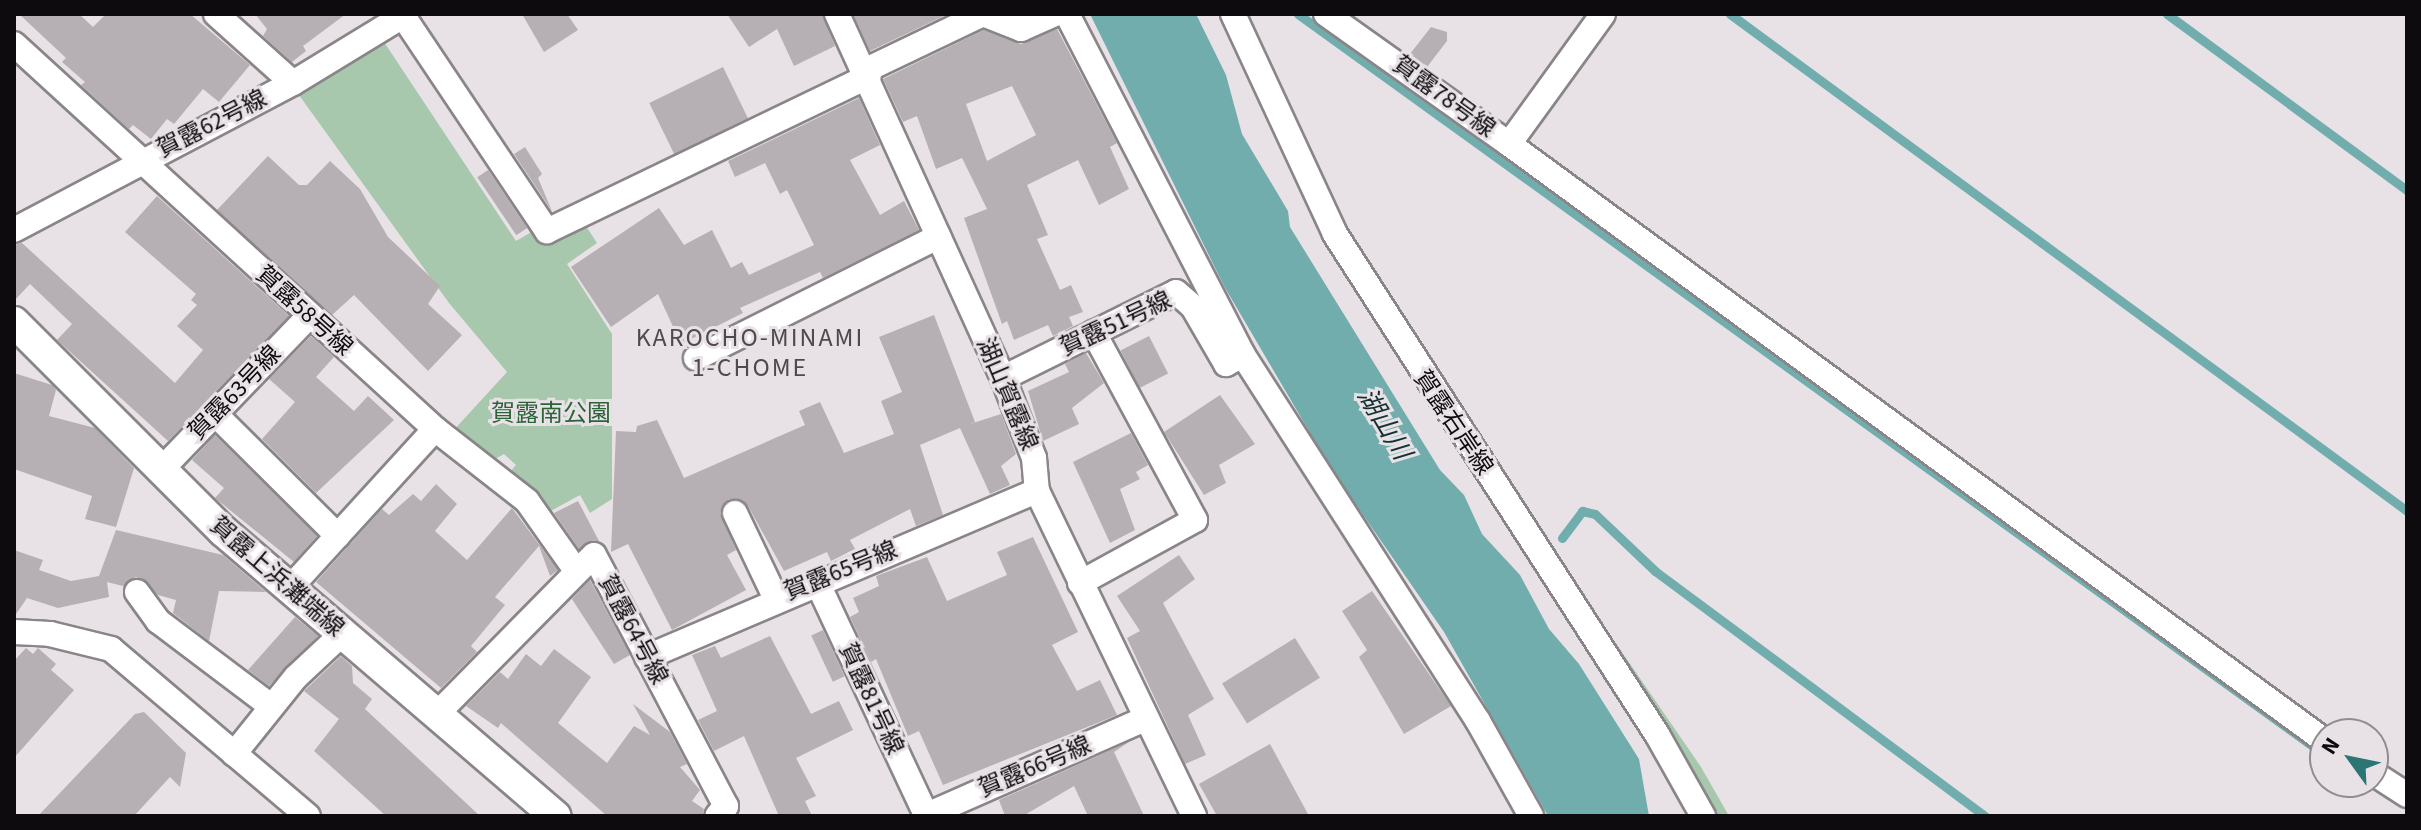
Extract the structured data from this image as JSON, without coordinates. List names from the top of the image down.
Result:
{
  "streets": {
    "street": [
      "賀露78号線",
      "賀露62号線",
      "賀露58号線",
      "賀露51号線",
      "賀露63号線",
      "湖山賀露線",
      "賀露右岸線",
      "賀露65号線",
      "賀露上浜灘端線",
      "賀露64号線",
      "賀露81号線",
      "賀露66号線"
    ]
  },
  "crossings": [
    ["賀露62号線", "賀露58号線"],
    ["賀露58号線", "賀露63号線"],
    ["賀露58号線", "賀露64号線"],
    ["賀露51号線", "湖山賀露線"],
    ["賀露63号線", "賀露上浜灘端線"],
    ["湖山賀露線", "賀露65号線"],
    ["湖山賀露線", "賀露66号線"],
    ["賀露65号線", "賀露64号線"],
    ["賀露65号線", "賀露81号線"],
    ["賀露上浜灘端線", "賀露64号線"],
    ["賀露81号線", "賀露66号線"]
  ],
  "districts": ["KAROCHO-MINAMI 1-CHOME"],
  "water": ["湖山川"],
  "parks": ["賀露南公園"],
  "north": "top left"
}
